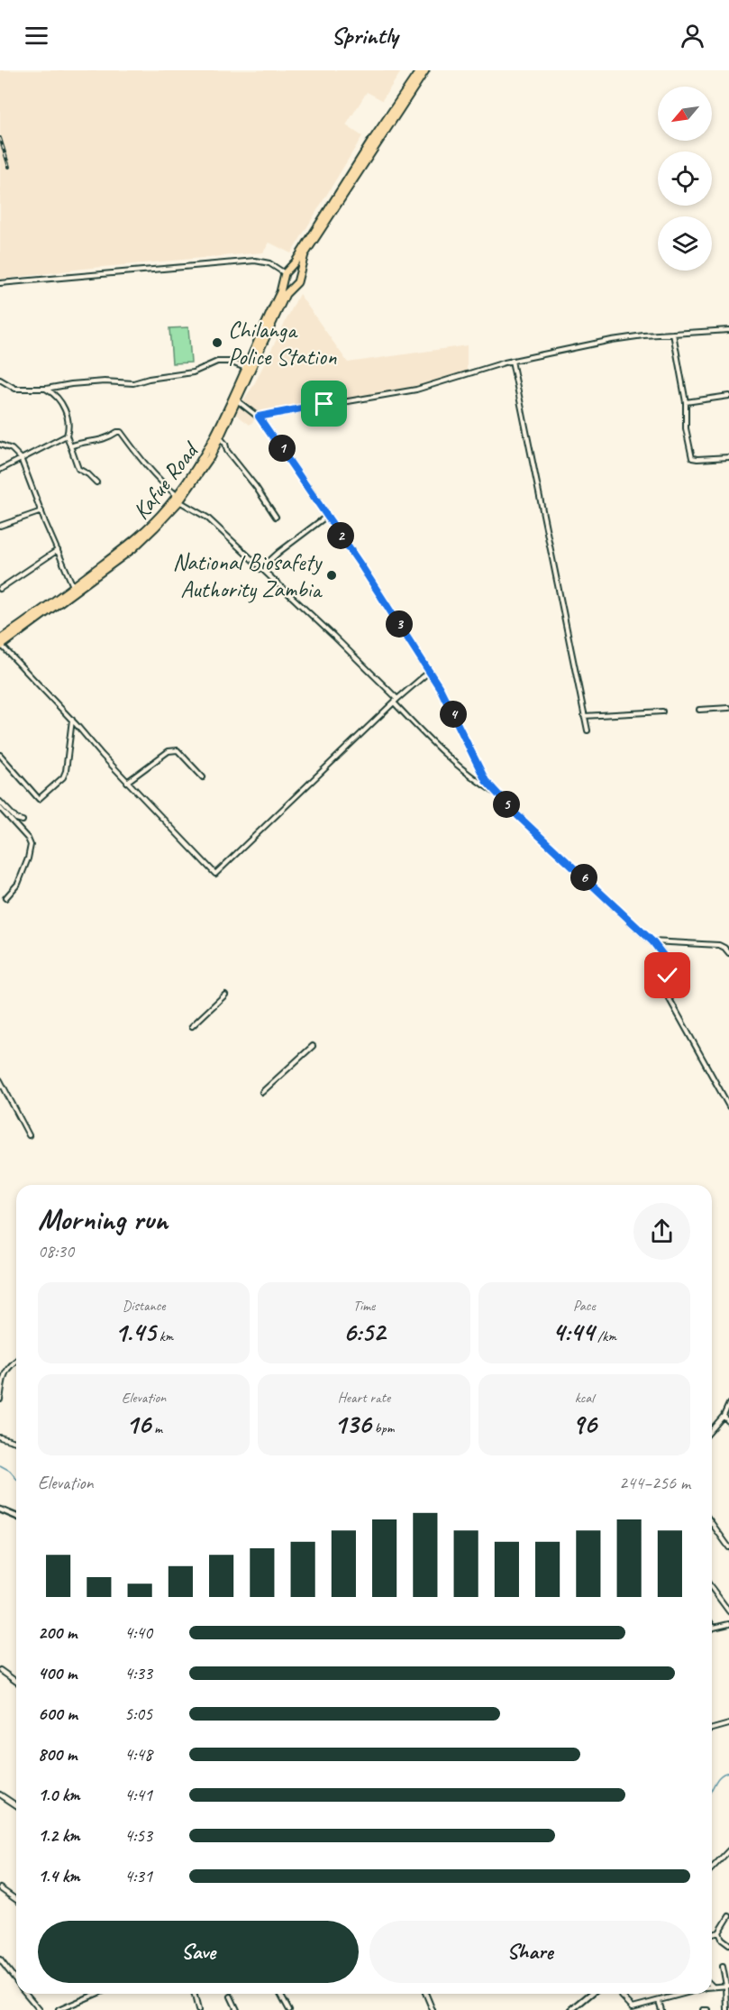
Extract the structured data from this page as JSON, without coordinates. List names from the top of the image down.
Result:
{
  "streets": {
    "highway": ["Kafue Road"]
  },
  "places": ["Chilanga Police Station", "National Biosafety Authority Zambia"],
  "north": "bottom left",
  "page": {
    "header": "Sprintly",
    "pins": [
      "1",
      "2",
      "3",
      "4",
      "5",
      "6"
    ],
    "heading": ["Morning run", "08:30"],
    "stats": [
      ["Distance", "1.45 km"],
      ["Time", "6:52"],
      ["Pace", "4:44 /km"],
      ["Elevation", "16 m"],
      ["Heart rate", "136 bpm"],
      ["kcal", "96"]
    ],
    "chart": ["Elevation", "244–256 m"],
    "list": [
      {
        "name": "200 m",
        "note": "4:40"
      },
      {
        "name": "400 m",
        "note": "4:33"
      },
      {
        "name": "600 m",
        "note": "5:05"
      },
      {
        "name": "800 m",
        "note": "4:48"
      },
      {
        "name": "1.0 km",
        "note": "4:41"
      },
      {
        "name": "1.2 km",
        "note": "4:53"
      },
      {
        "name": "1.4 km",
        "note": "4:31"
      }
    ],
    "buttons": ["Save", "Share"]
  }
}
